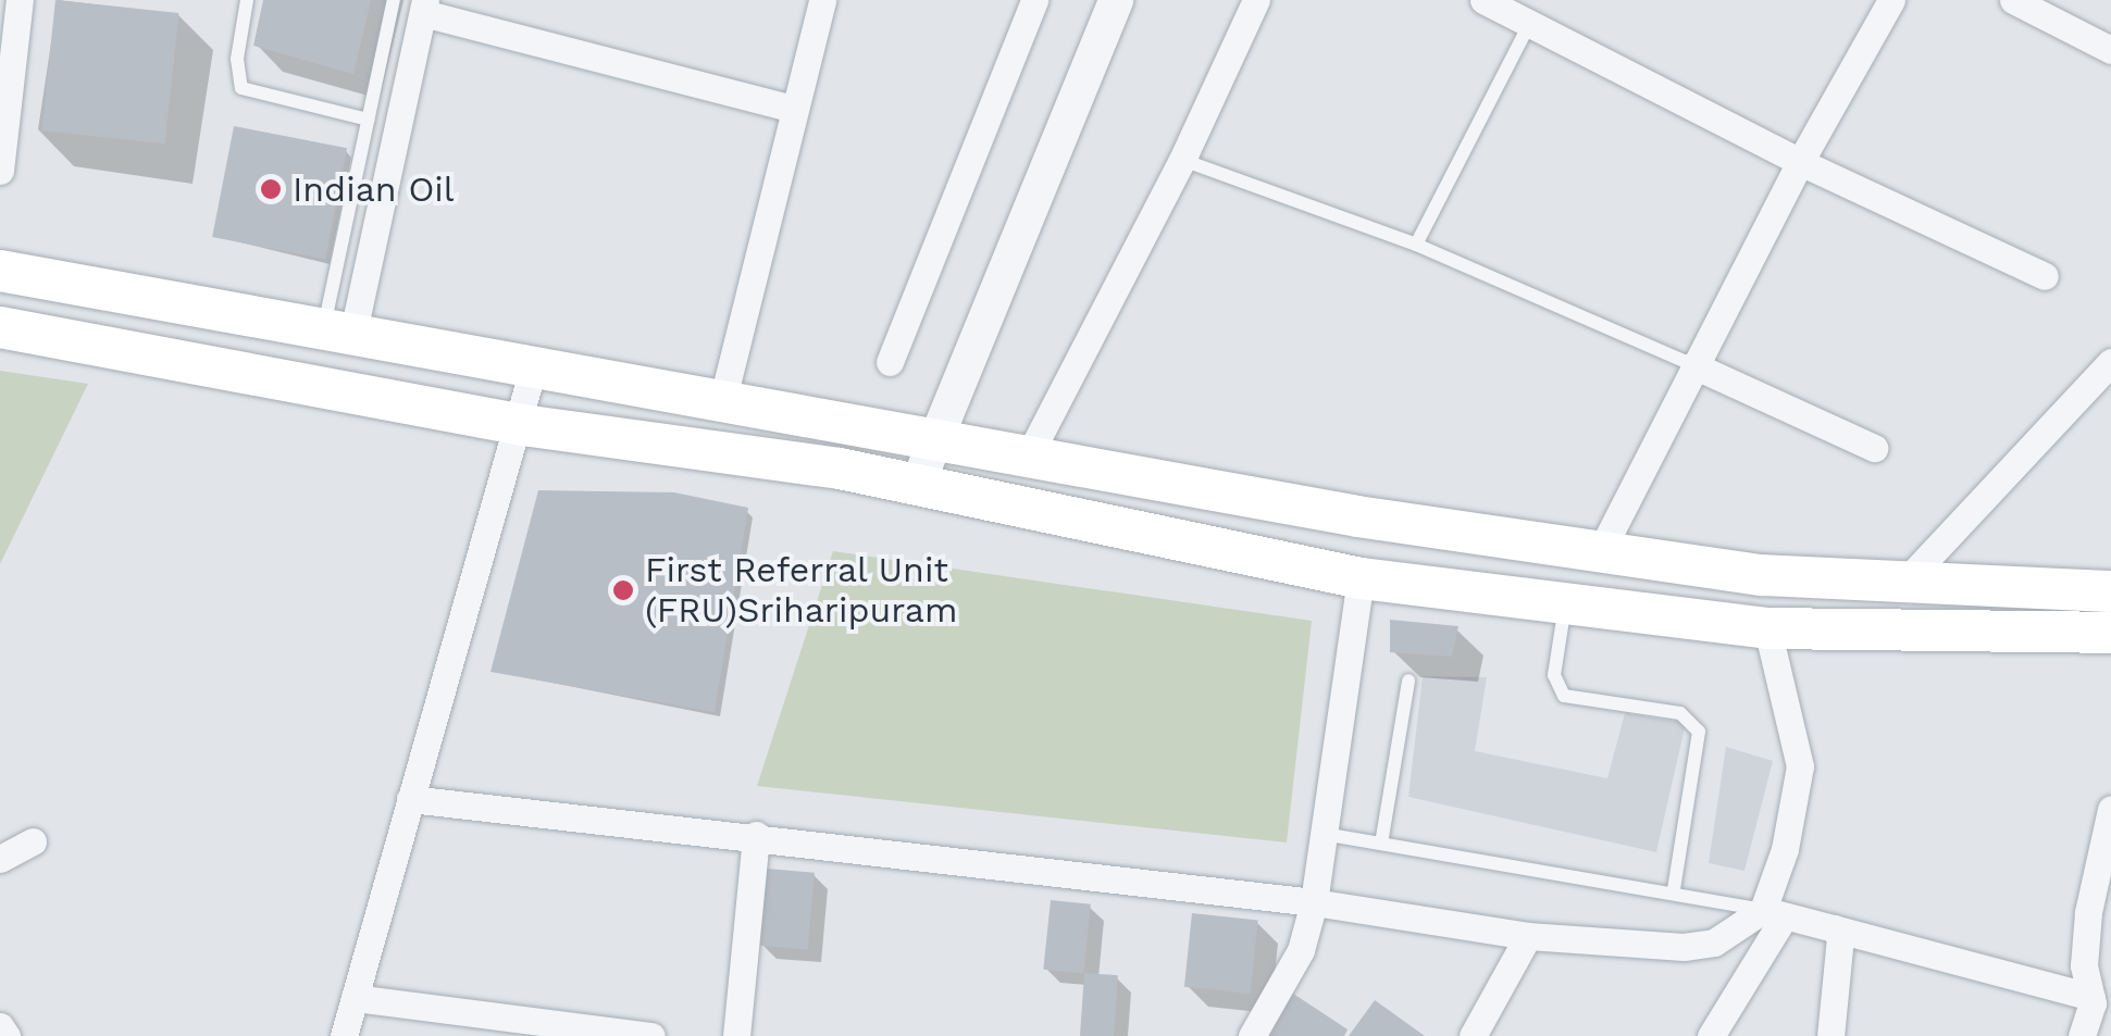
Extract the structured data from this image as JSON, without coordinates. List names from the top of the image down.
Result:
{
  "places": ["Indian Oil", "First Referral Unit (FRU)Sriharipuram"]
}
